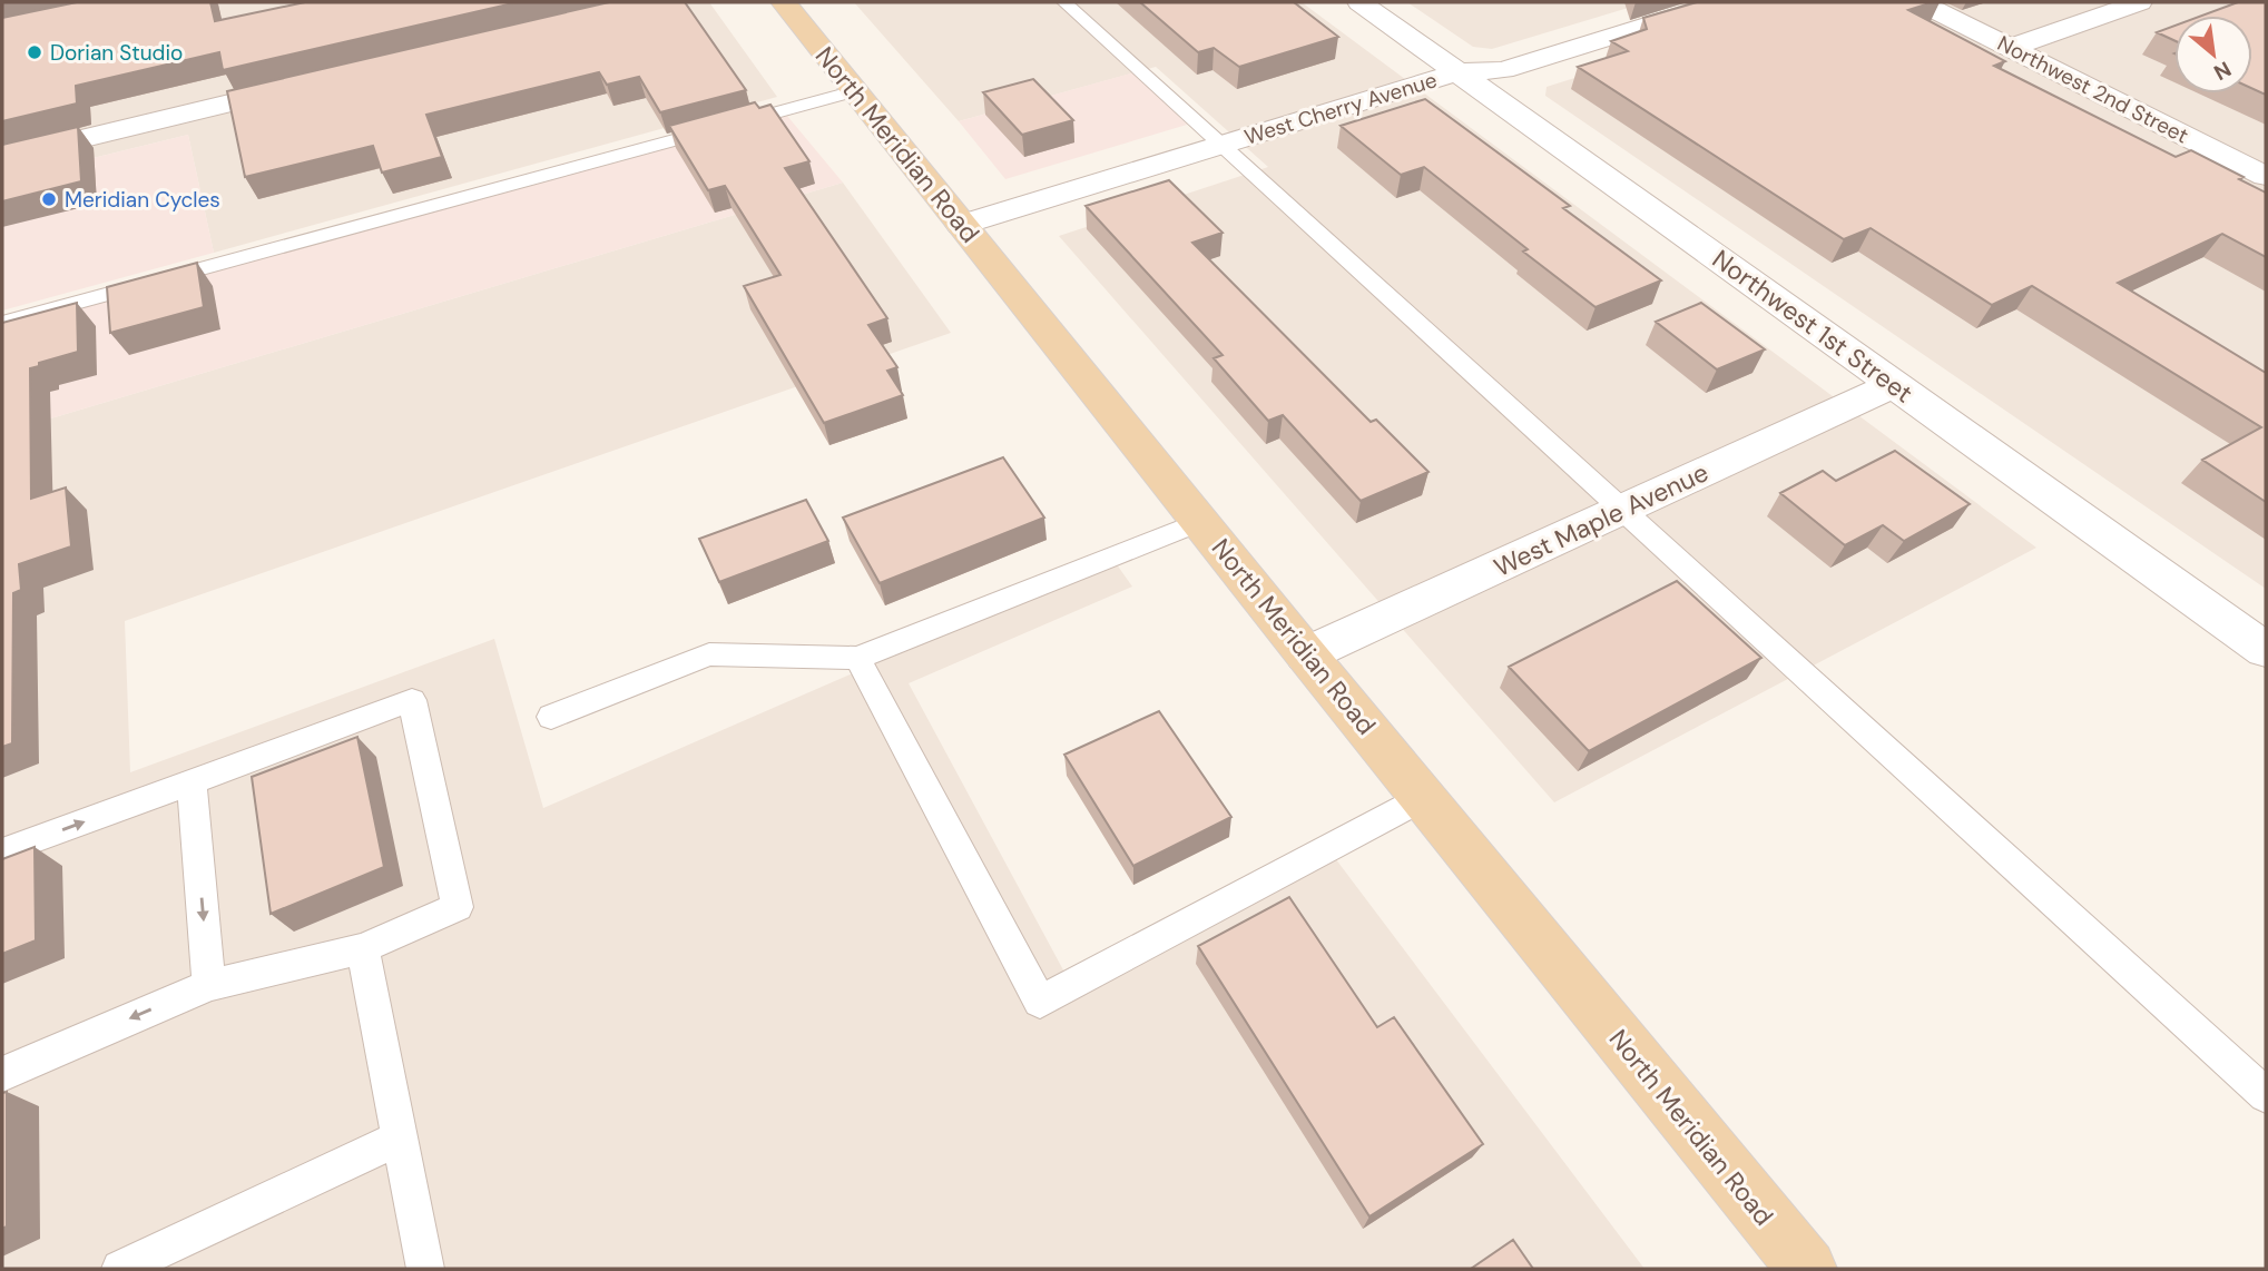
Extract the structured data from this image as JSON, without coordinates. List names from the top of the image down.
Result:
{
  "streets": {
    "main road": ["North Meridian Road"],
    "street": [
      "Northwest 2nd Street",
      "West Cherry Avenue",
      "Northwest 1st Street",
      "West Maple Avenue"
    ]
  },
  "crossings": [
    ["West Cherry Avenue", "North Meridian Road"],
    ["West Cherry Avenue", "Northwest 1st Street"],
    ["North Meridian Road", "West Maple Avenue"],
    ["Northwest 1st Street", "West Maple Avenue"]
  ],
  "places": ["Dorian Studio", "Meridian Cycles"],
  "north": "bottom right"
}
